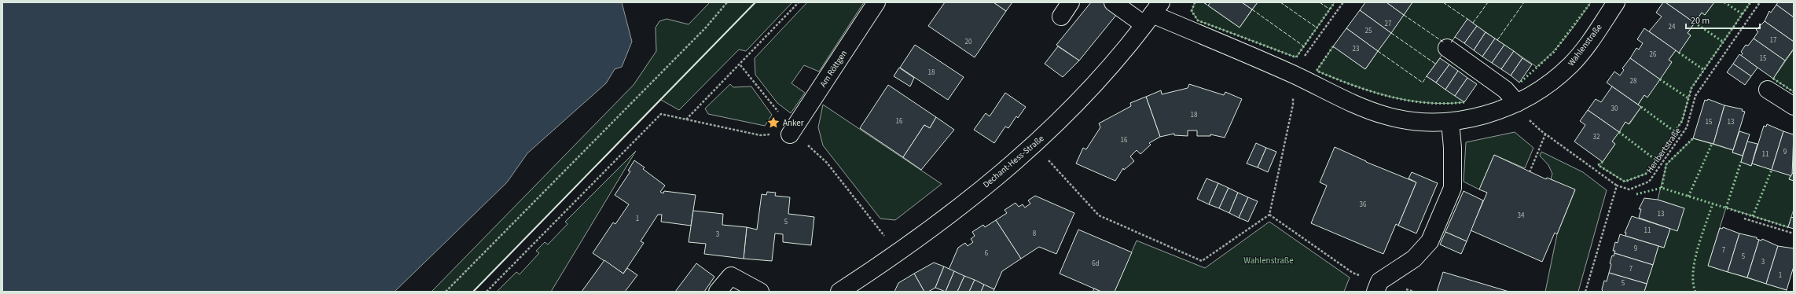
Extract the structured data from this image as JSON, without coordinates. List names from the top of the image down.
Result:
{
  "streets": {
    "street": ["Wahlenstraße", "Am Röttgen", "Dechant-Hess-Straße"],
    "path": ["Heribertstraße"]
  },
  "crossings": [
    ["Wahlenstraße", "Dechant-Hess-Straße"]
  ],
  "parks": ["Wahlenstraße"],
  "places": {
    "place": ["Anker"]
  },
  "house_numbers": [
    "27",
    "24",
    "25",
    "17",
    "20",
    "23",
    "26",
    "15",
    "18",
    "28",
    "30",
    "18",
    "16",
    "15",
    "13",
    "32",
    "16",
    "9",
    "11",
    "36",
    "13",
    "34",
    "1",
    "5",
    "11",
    "8",
    "3",
    "9",
    "7",
    "6",
    "5",
    "3",
    "6d",
    "7",
    "1",
    "5"
  ],
  "scale_bar": "20 m"
}
